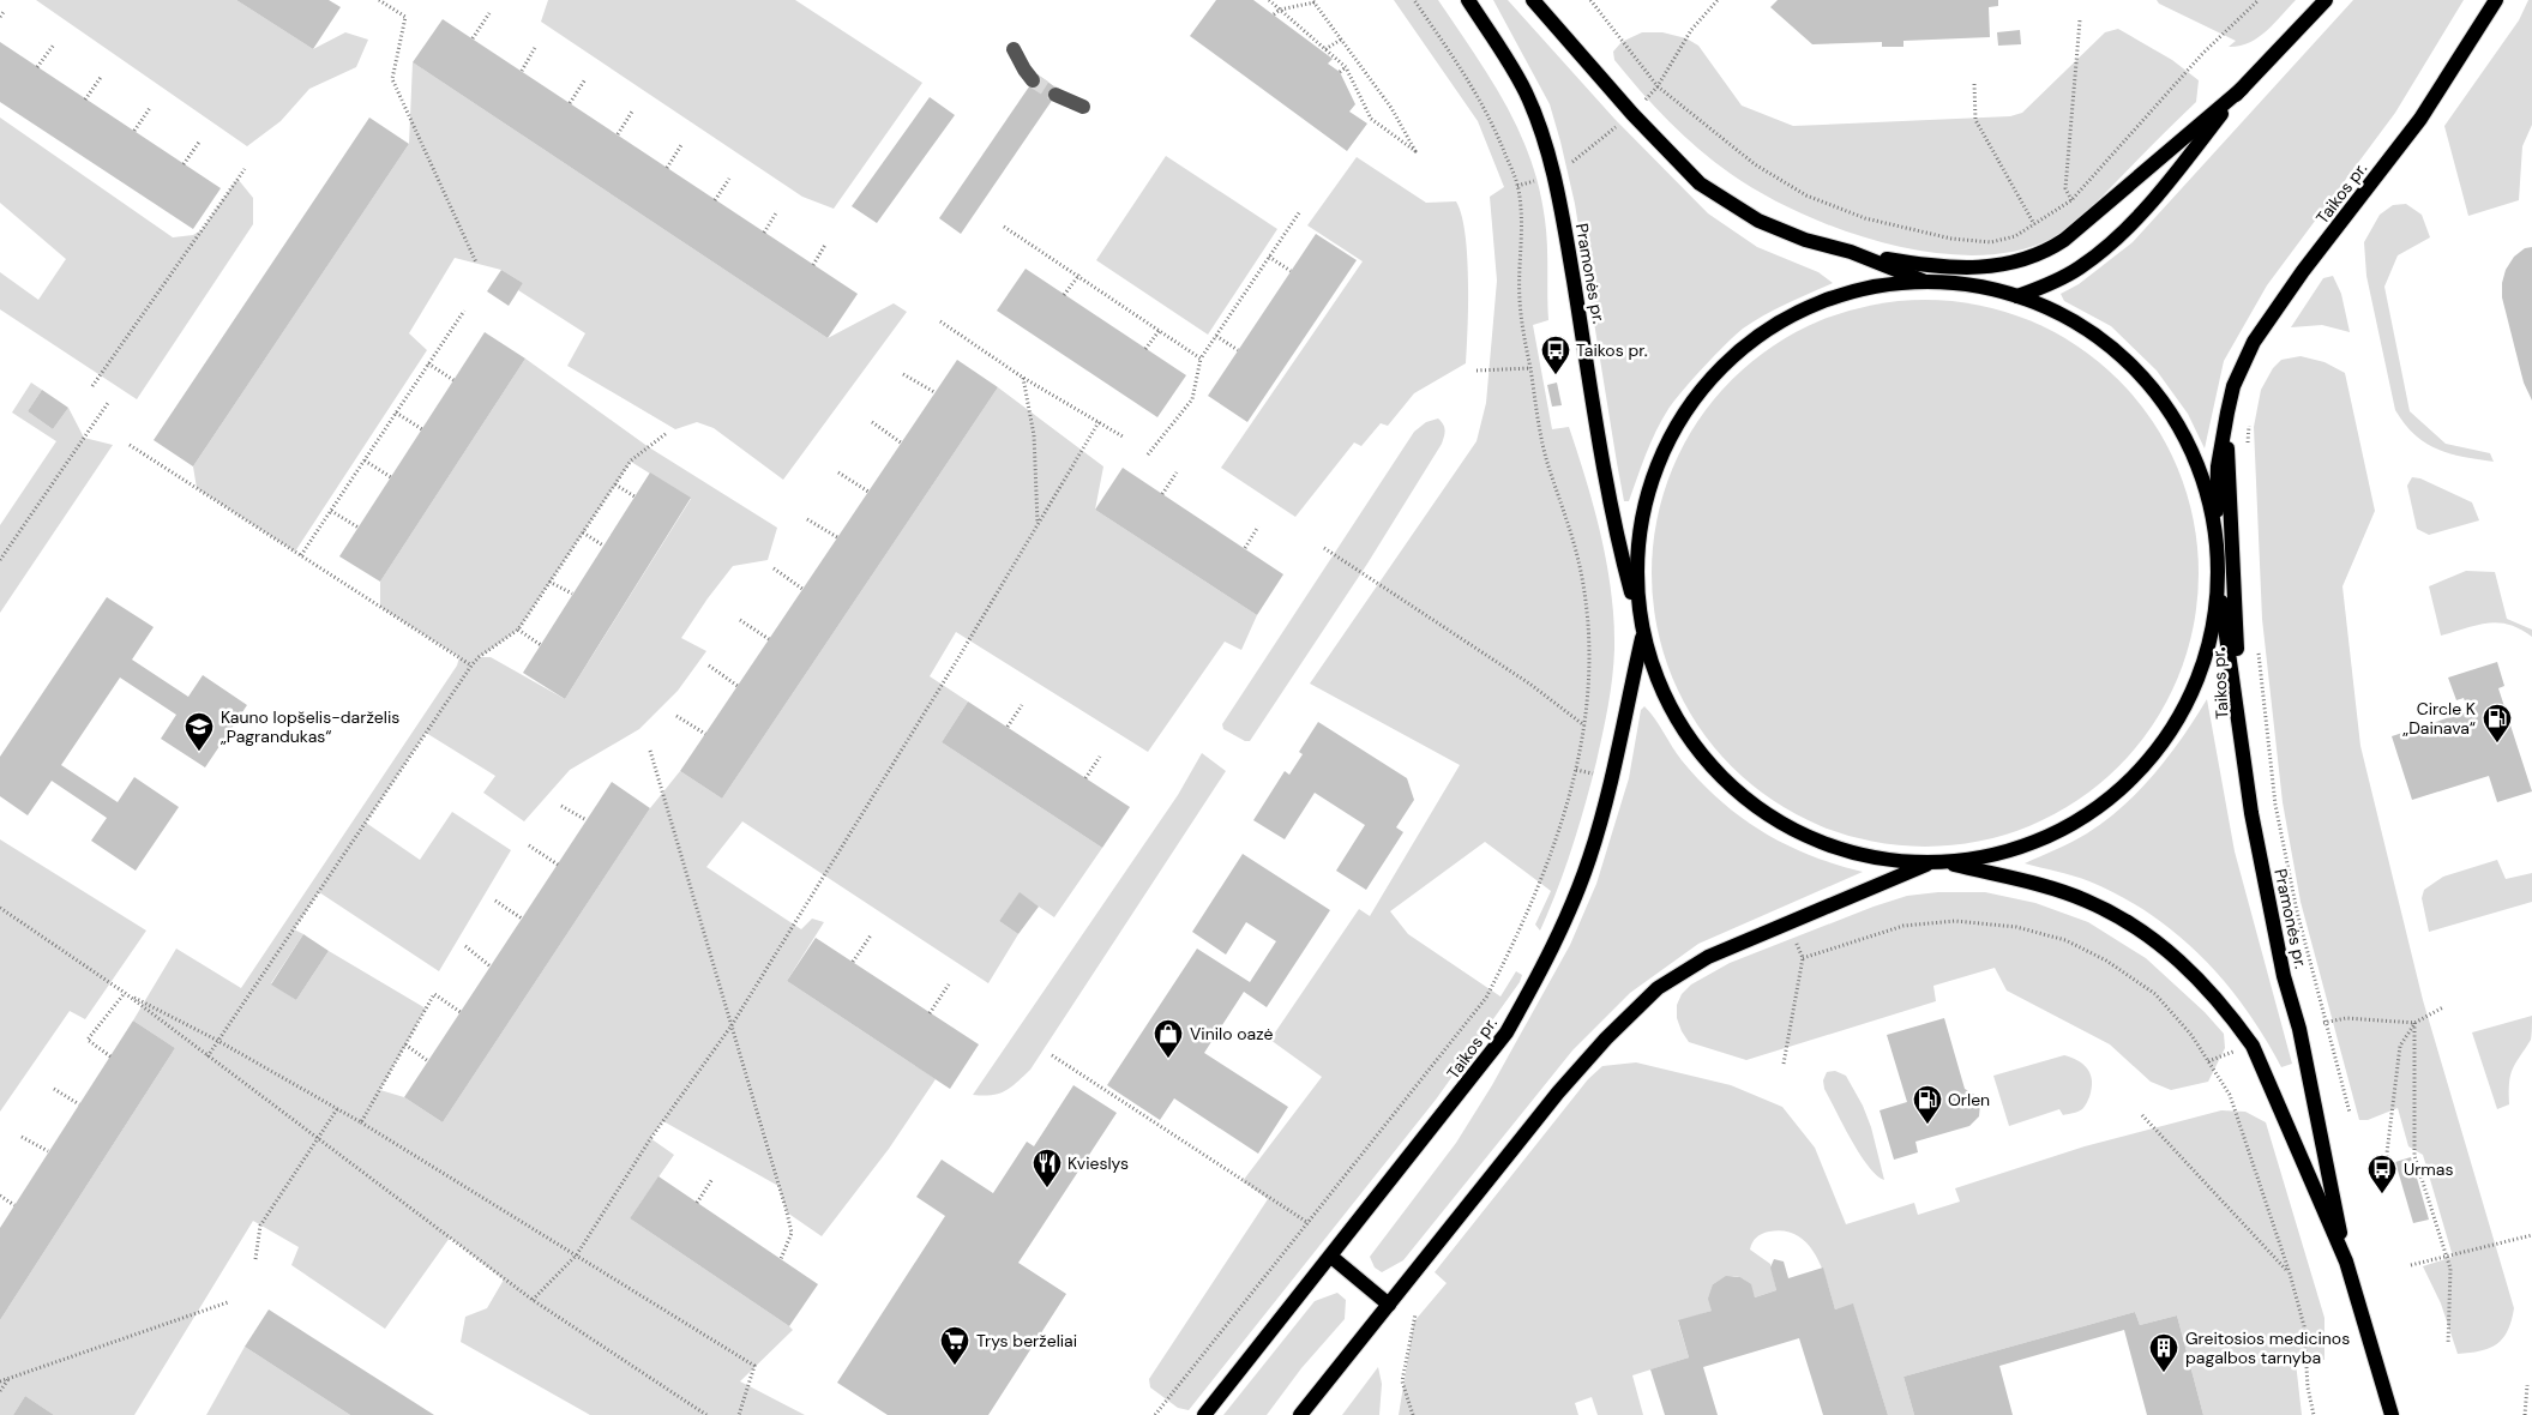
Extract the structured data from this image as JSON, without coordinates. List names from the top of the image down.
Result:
{
  "streets": {
    "main road": ["Taikos pr.", "Pramonės pr."]
  },
  "crossings": [
    ["Taikos pr.", "Pramonės pr."]
  ],
  "places": {
    "bus stop": ["Taikos pr.", "Urmas"],
    "fuel station": ["Circle K „Dainava“", "Orlen"],
    "school or university": ["Kauno lopšelis-darželis „Pagrandukas“"],
    "shop": ["Vinilo oazė"],
    "restaurant": ["Kvieslys"],
    "supermarket": ["Trys berželiai"],
    "building": ["Greitosios medicinos pagalbos tarnyba"]
  }
}
